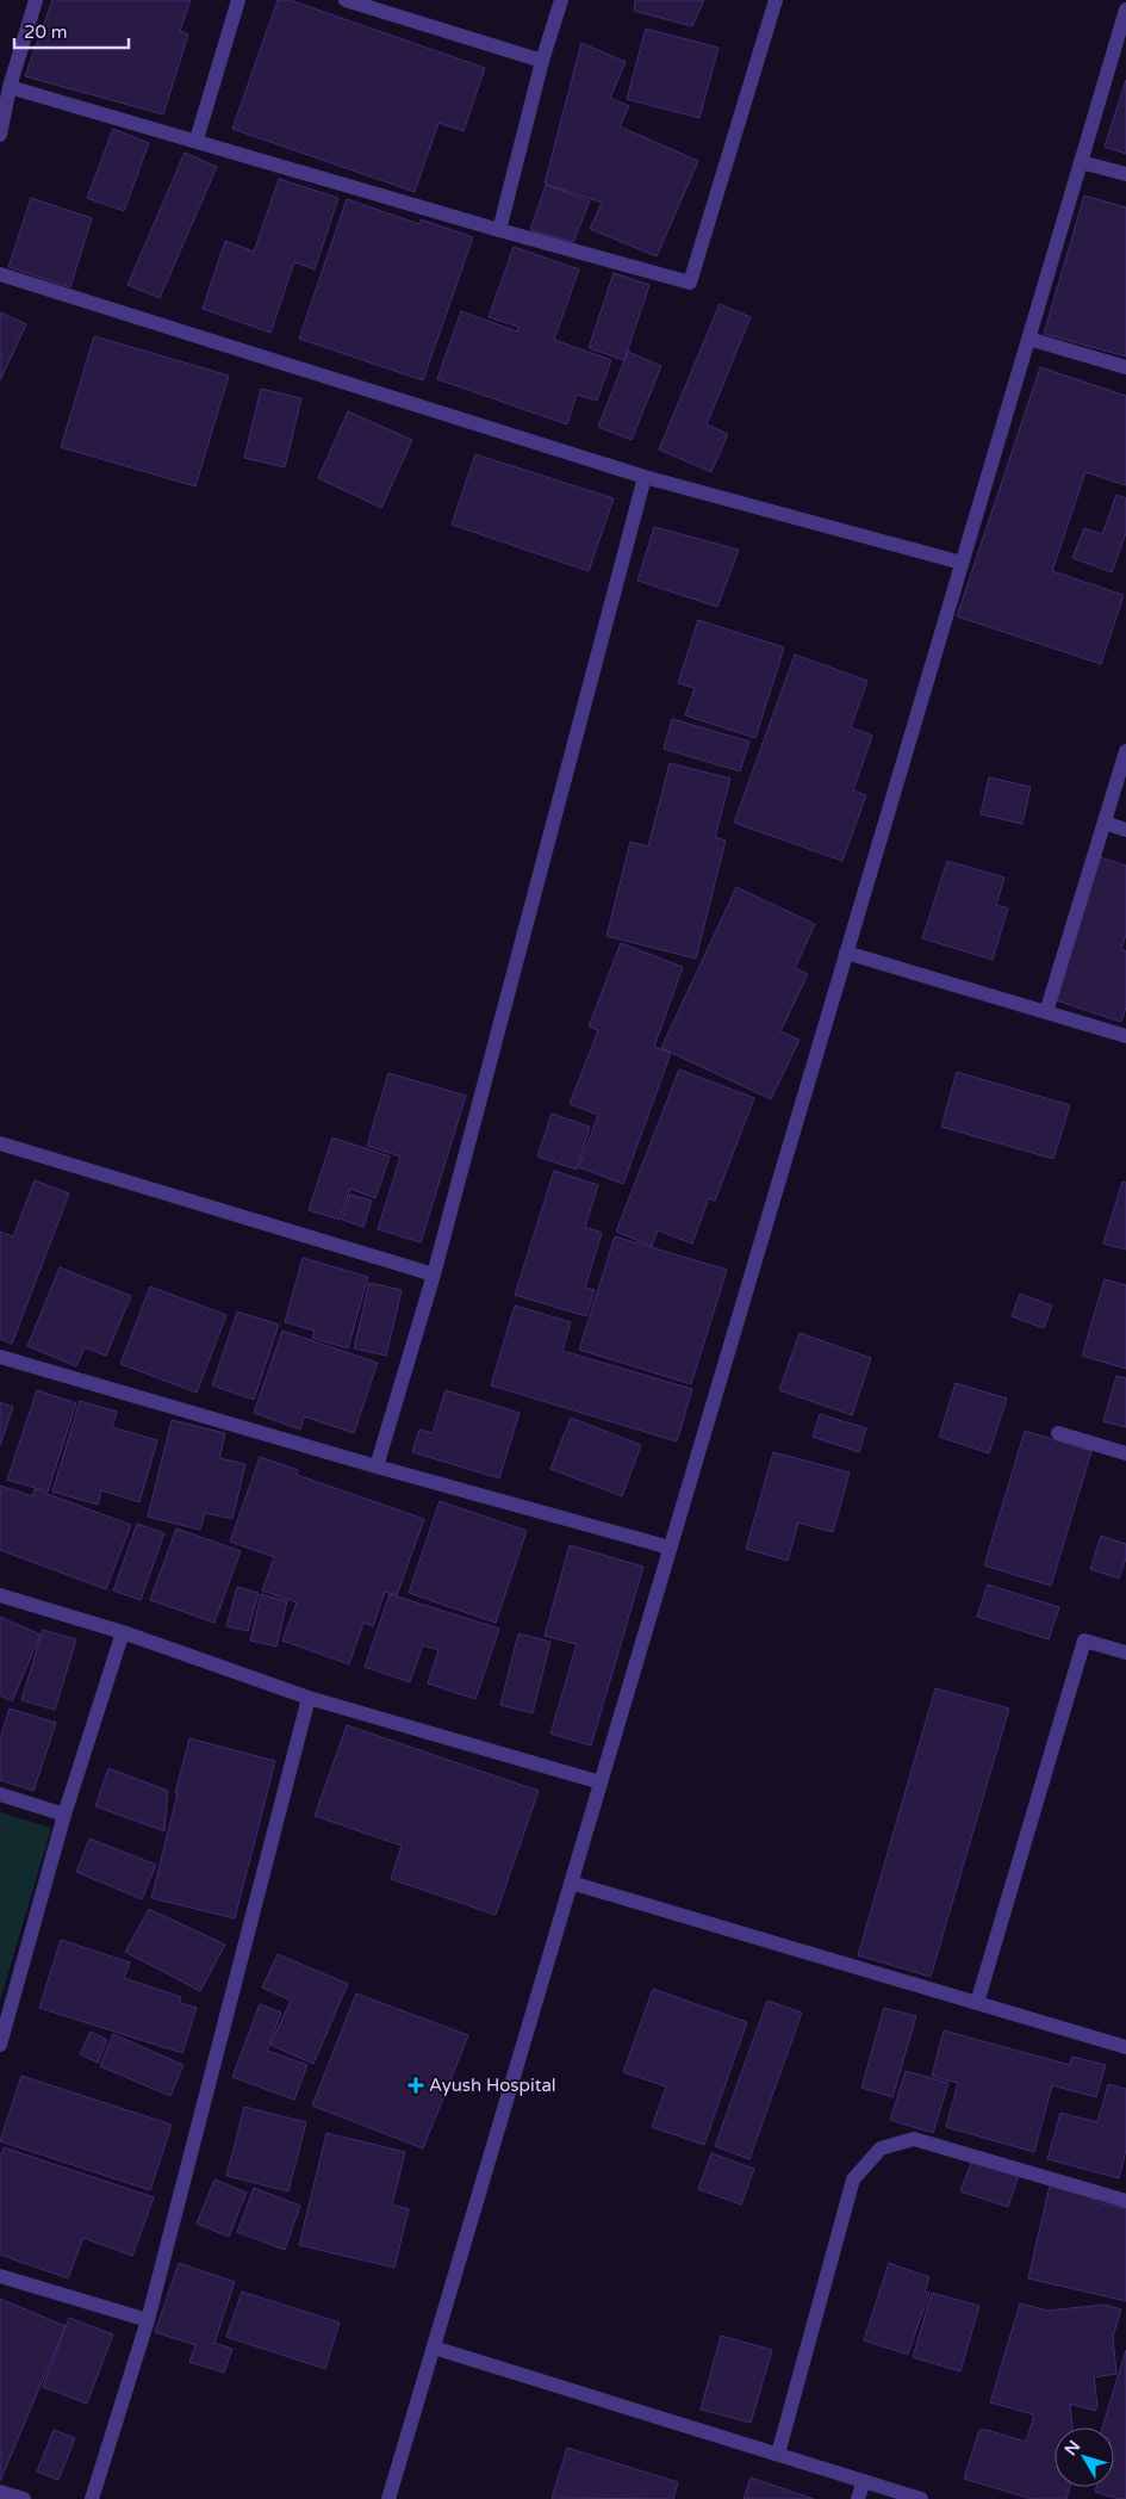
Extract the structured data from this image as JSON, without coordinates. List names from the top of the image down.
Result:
{
  "places": {
    "health": ["Ayush Hospital"]
  },
  "scale_bar": "20 m",
  "north": "top left"
}
